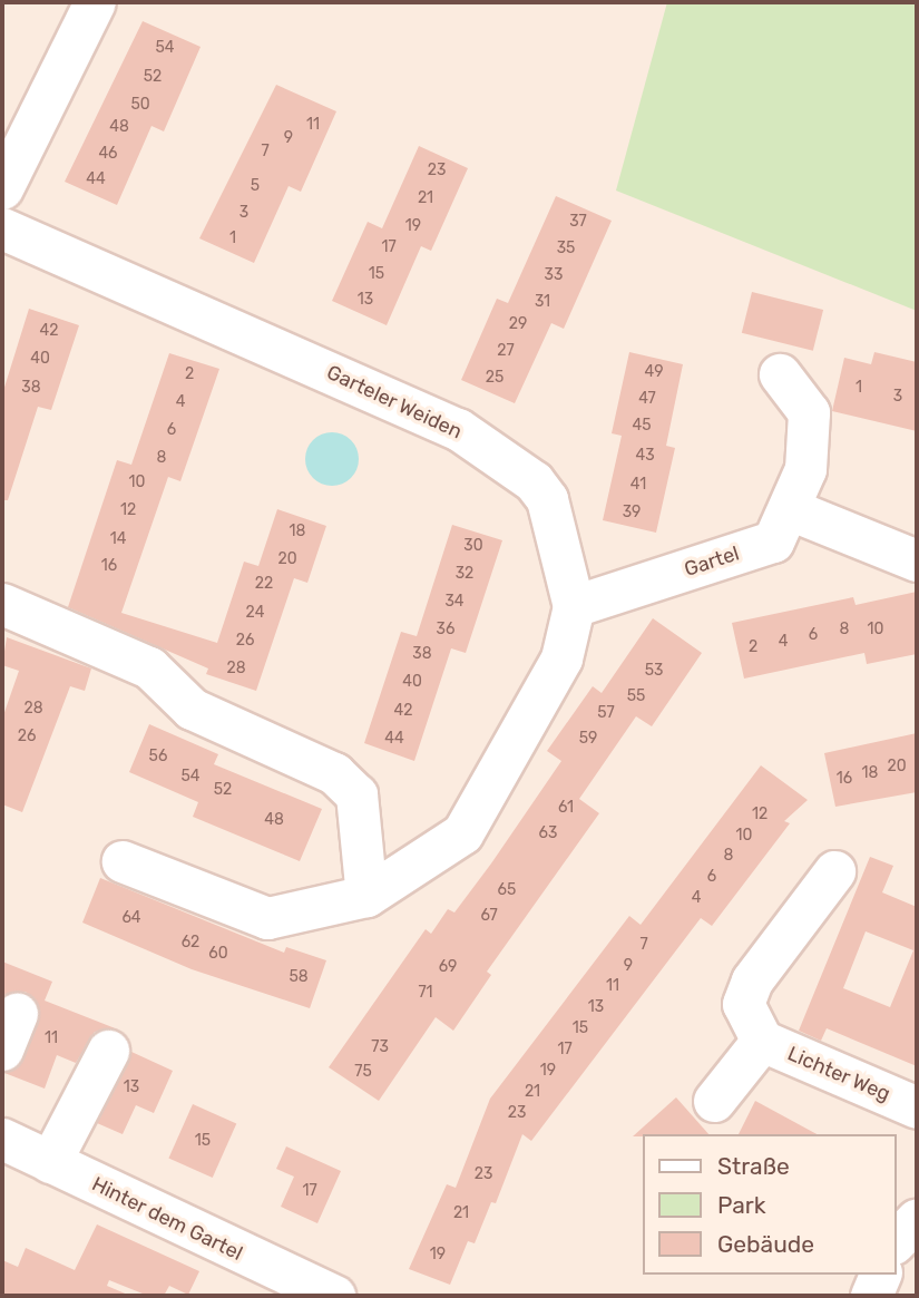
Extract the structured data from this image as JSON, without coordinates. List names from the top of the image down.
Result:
{
  "streets": {
    "street": [
      "Garteler Weiden",
      "Gartel",
      "Lichter Weg",
      "Hinter dem Gartel"
    ]
  },
  "crossings": [
    ["Garteler Weiden", "Gartel"]
  ],
  "house_numbers": [
    "54",
    "52",
    "50",
    "11",
    "48",
    "9",
    "7",
    "46",
    "23",
    "44",
    "5",
    "21",
    "3",
    "37",
    "19",
    "1",
    "17",
    "35",
    "15",
    "33",
    "13",
    "31",
    "29",
    "42",
    "27",
    "40",
    "49",
    "2",
    "25",
    "38",
    "1",
    "3",
    "47",
    "4",
    "45",
    "6",
    "43",
    "8",
    "10",
    "41",
    "12",
    "39",
    "18",
    "14",
    "30",
    "20",
    "16",
    "32",
    "22",
    "34",
    "24",
    "36",
    "8",
    "10",
    "6",
    "26",
    "4",
    "2",
    "38",
    "28",
    "53",
    "40",
    "55",
    "28",
    "42",
    "57",
    "26",
    "44",
    "59",
    "56",
    "20",
    "18",
    "54",
    "16",
    "52",
    "61",
    "12",
    "48",
    "63",
    "10",
    "8",
    "6",
    "65",
    "4",
    "67",
    "64",
    "62",
    "7",
    "60",
    "9",
    "69",
    "58",
    "11",
    "71",
    "13",
    "15",
    "11",
    "73",
    "17",
    "19",
    "75",
    "13",
    "21",
    "23",
    "15",
    "23",
    "17",
    "21",
    "19"
  ],
  "legend": ["Straße", "Park", "Gebäude"]
}
